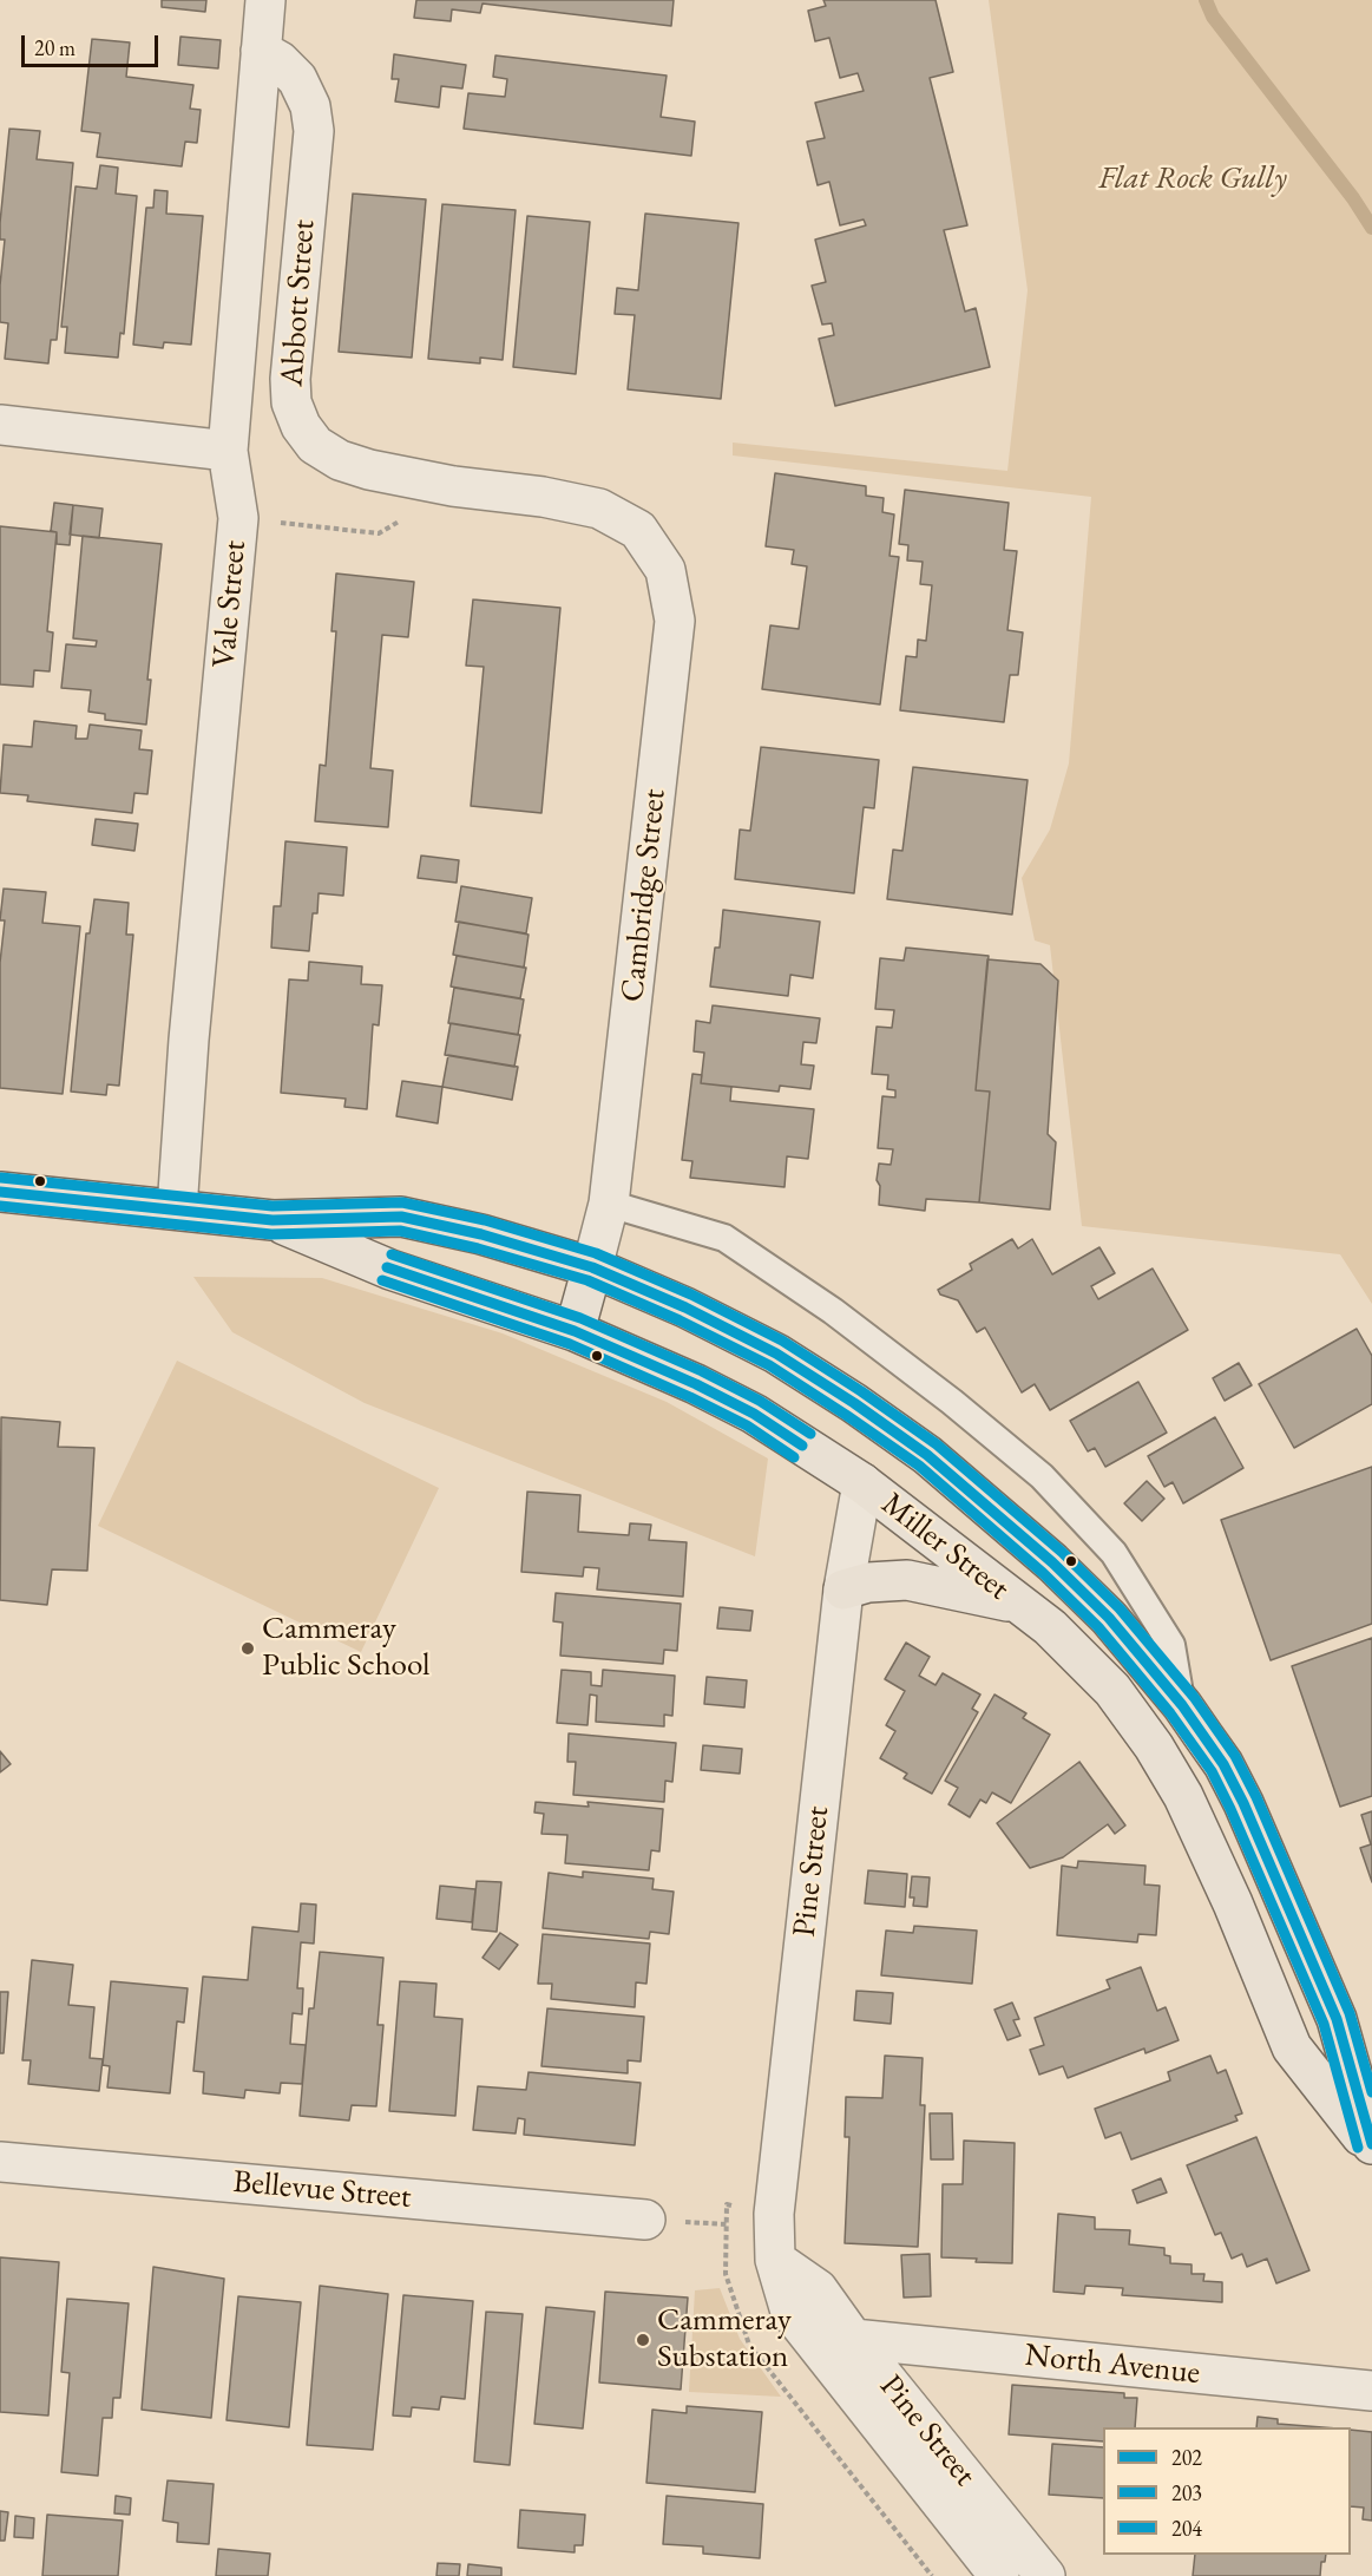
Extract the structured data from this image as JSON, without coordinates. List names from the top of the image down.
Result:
{
  "streets": {
    "main road": ["Miller Street"],
    "street": [
      "Abbott Street",
      "Vale Street",
      "Cambridge Street",
      "Pine Street",
      "Bellevue Street",
      "North Avenue"
    ]
  },
  "crossings": [
    ["Abbott Street", "Vale Street"],
    ["Abbott Street", "Cambridge Street"],
    ["Vale Street", "Miller Street"],
    ["Cambridge Street", "Miller Street"],
    ["Miller Street", "Pine Street"],
    ["Pine Street", "North Avenue"]
  ],
  "parks": ["Flat Rock Gully"],
  "places": ["Cammeray Public School", "Cammeray Substation"],
  "lines": ["transit line 204", "transit line 202", "transit line 203"],
  "legend": ["202", "203", "204"],
  "scale_bar": "20 m"
}
